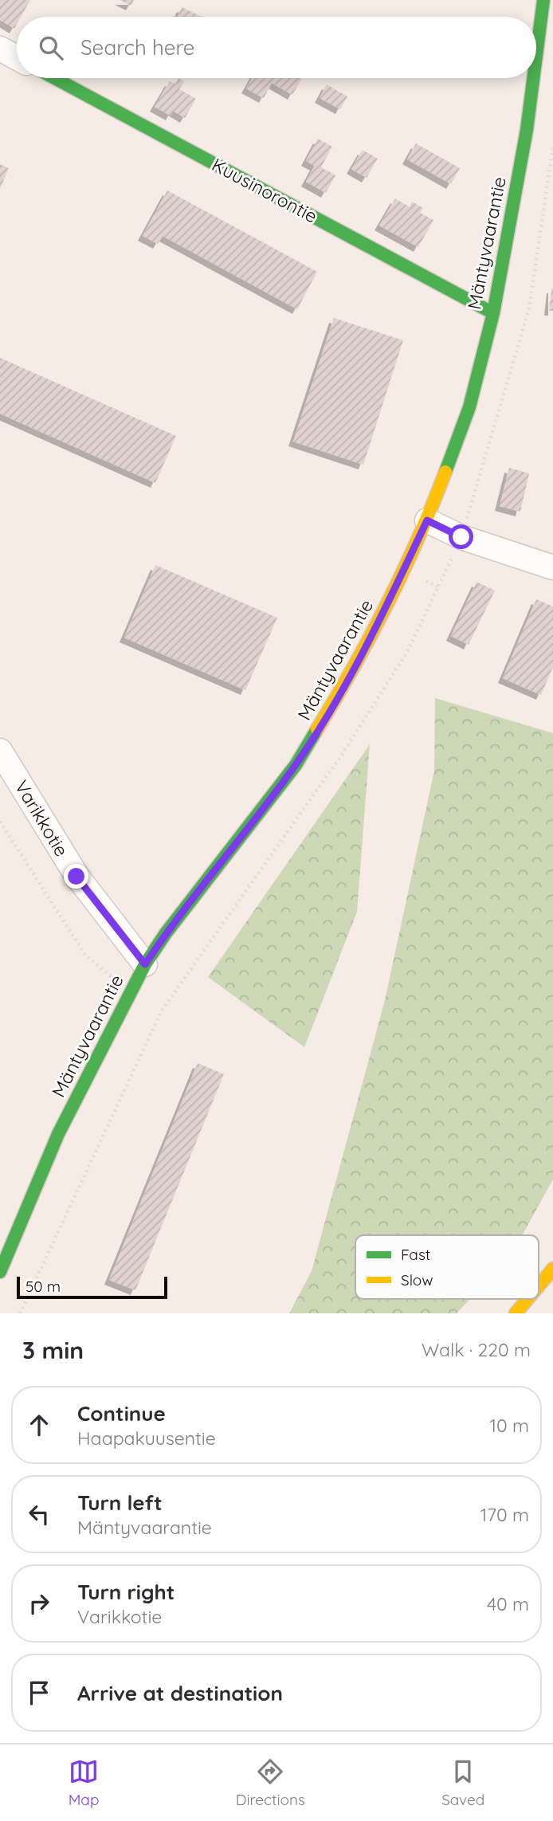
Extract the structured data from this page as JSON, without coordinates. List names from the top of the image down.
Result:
{
  "streets": {
    "street": ["Kuusinorontie", "Mäntyvaarantie", "Varikkotie"]
  },
  "crossings": [
    ["Kuusinorontie", "Mäntyvaarantie"],
    ["Mäntyvaarantie", "Varikkotie"]
  ],
  "legend": ["Fast", "Slow"],
  "scale_bar": "50 m",
  "page": {
    "search": "Search here",
    "scale": "50 m",
    "heading": ["3 min", "Walk · 220 m"],
    "list": [
      ["Continue", "Haapakuusentie", "10 m"],
      ["Turn left", "Mäntyvaarantie", "170 m"],
      ["Turn right", "Varikkotie", "40 m"],
      "Arrive at destination"
    ],
    "nav": ["Map", "Directions", "Saved"]
  }
}
